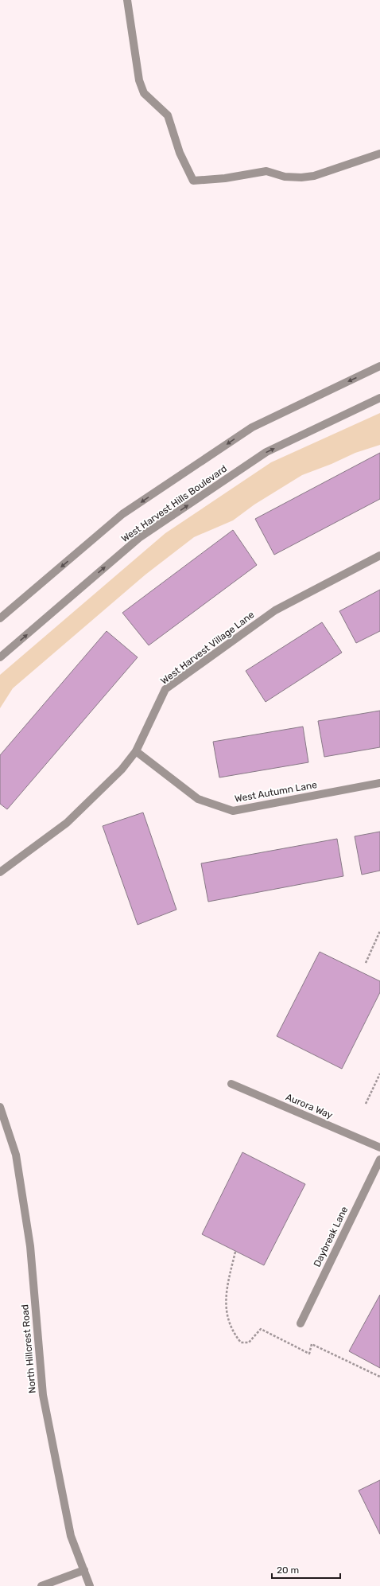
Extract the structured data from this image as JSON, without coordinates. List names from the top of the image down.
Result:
{
  "streets": {
    "street": [
      "West Harvest Hills Boulevard",
      "West Harvest Village Lane",
      "West Autumn Lane",
      "Aurora Way",
      "Daybreak Lane",
      "North Hillcrest Road"
    ]
  },
  "crossings": [
    ["West Harvest Village Lane", "West Autumn Lane"]
  ],
  "scale_bar": "20 m"
}
